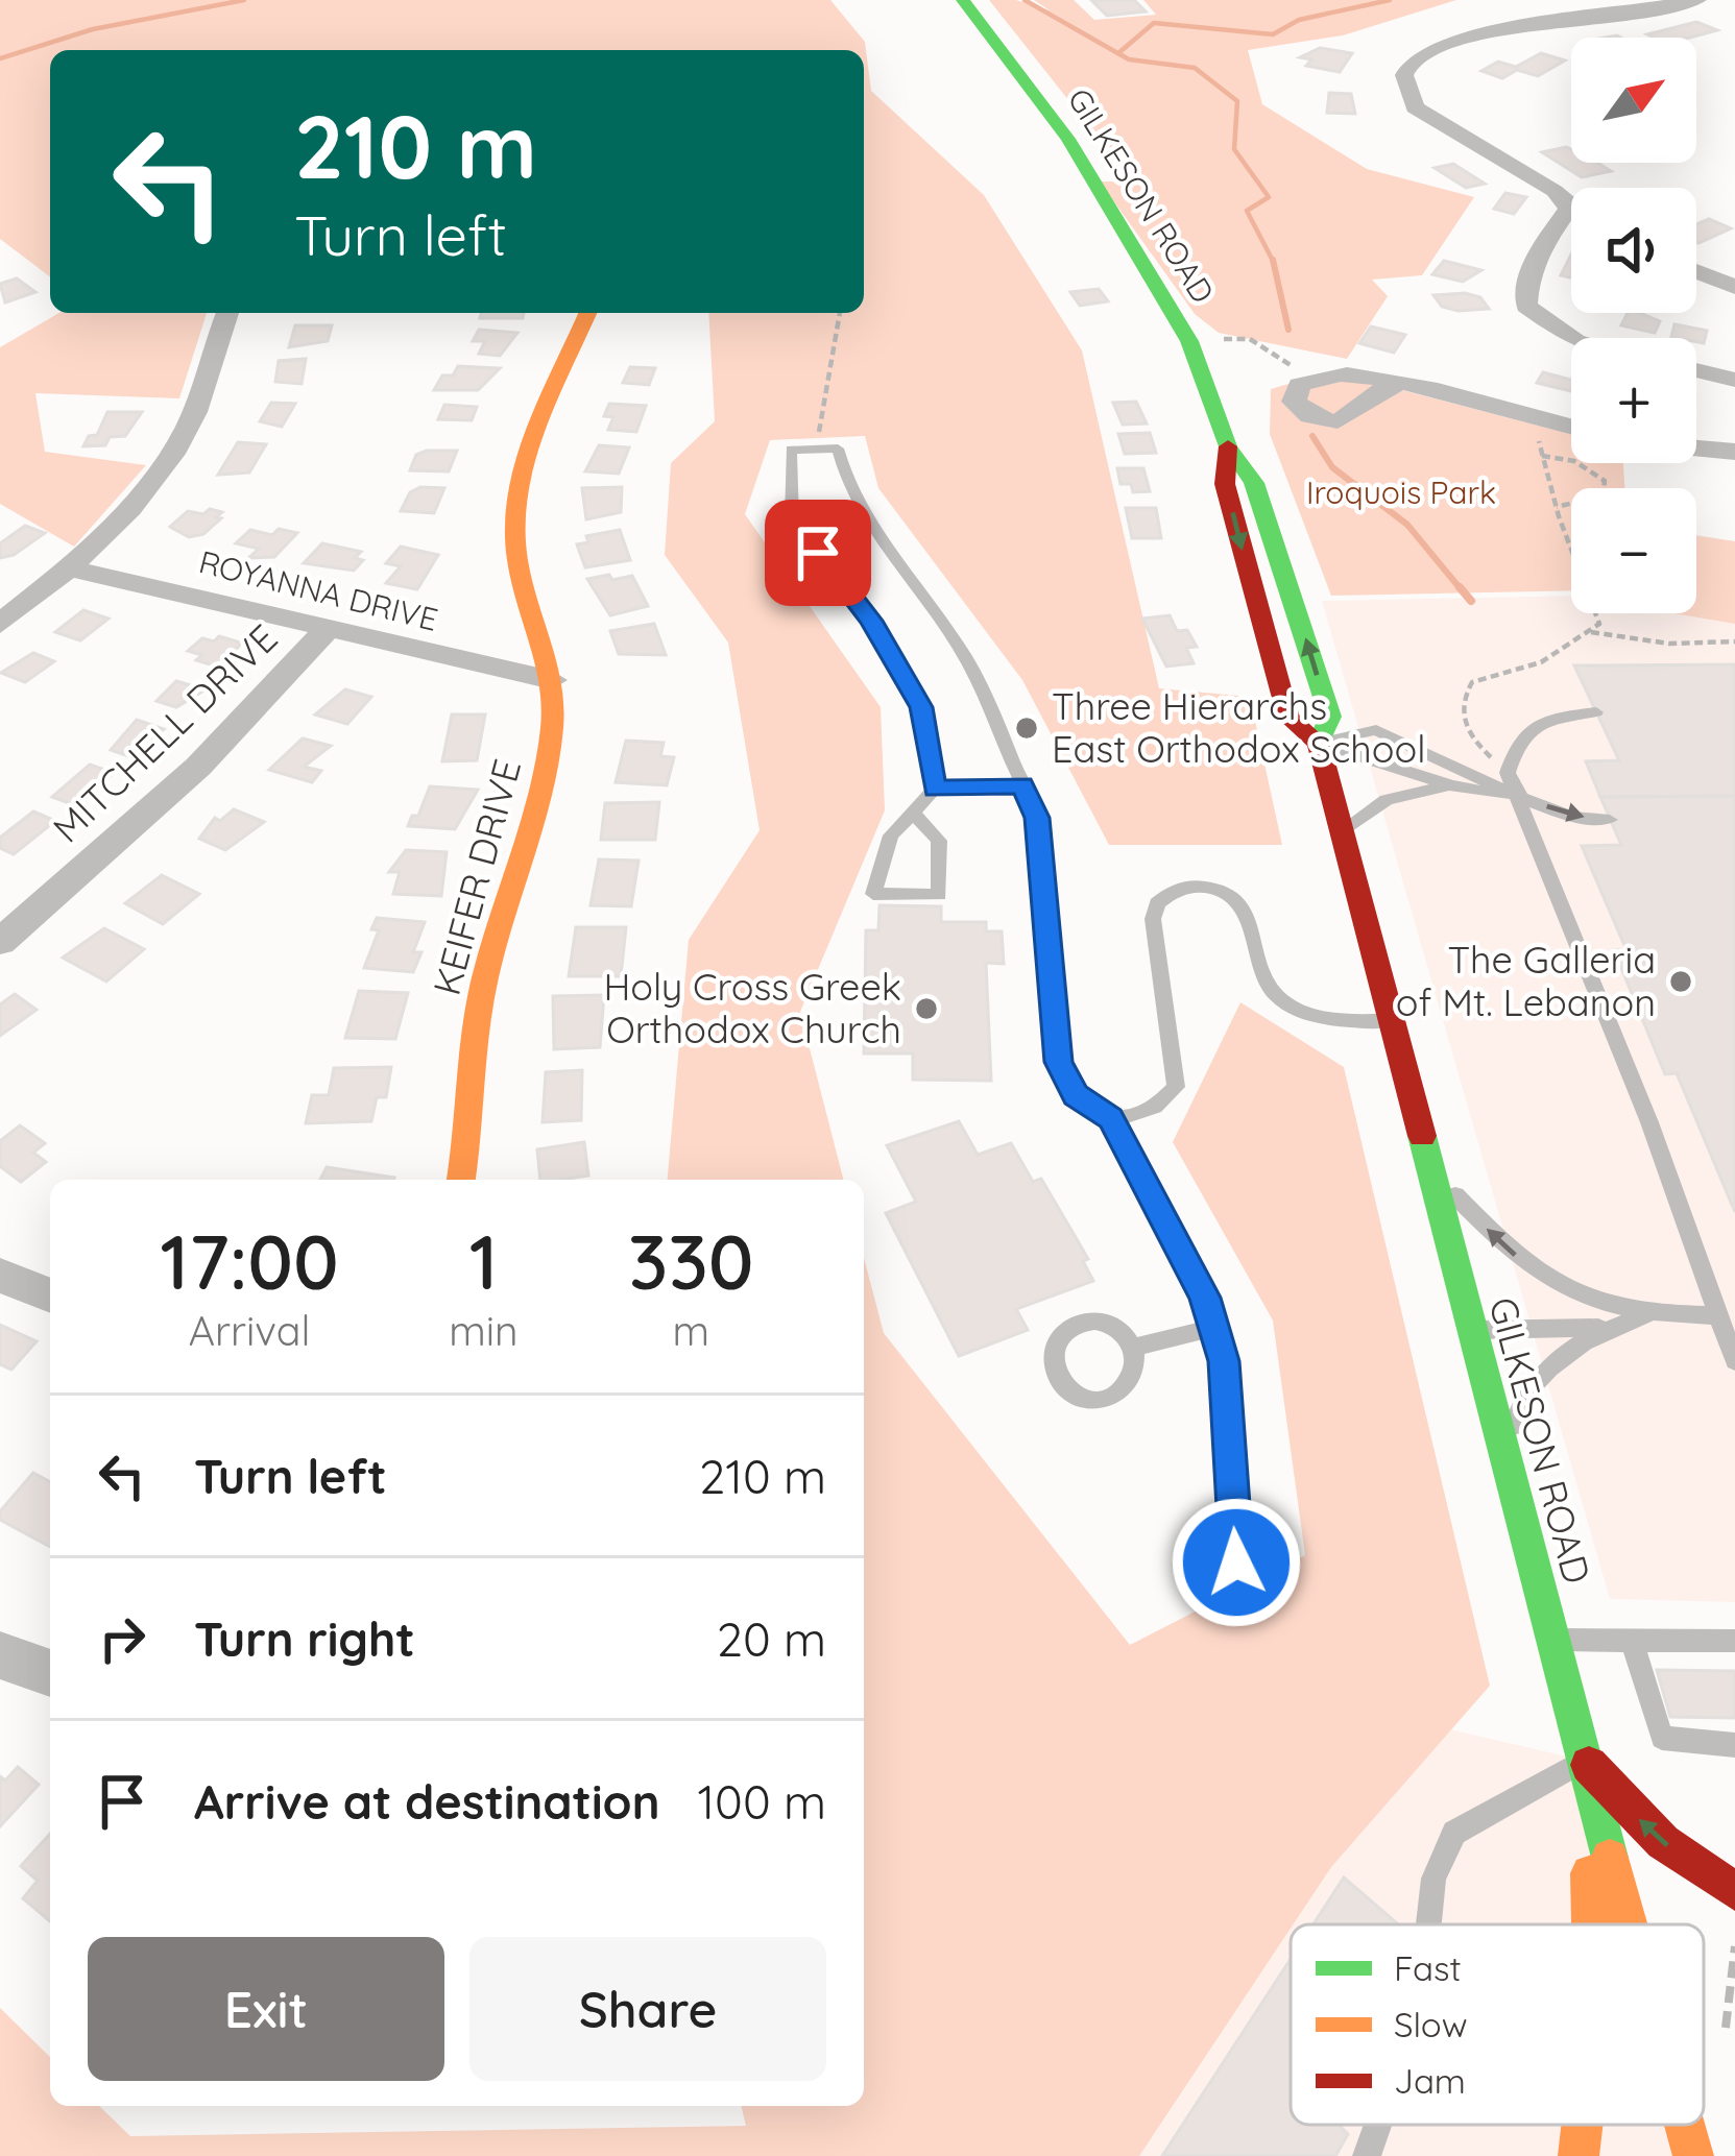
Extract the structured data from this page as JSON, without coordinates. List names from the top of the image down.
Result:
{
  "streets": {
    "street": [
      "GILKESON ROAD",
      "ROYANNA DRIVE",
      "MITCHELL DRIVE",
      "KEIFER DRIVE"
    ]
  },
  "crossings": [
    ["ROYANNA DRIVE", "MITCHELL DRIVE"],
    ["ROYANNA DRIVE", "KEIFER DRIVE"]
  ],
  "parks": ["Iroquois Park"],
  "places": ["Three Hierarchs East Orthodox School", "The Galleria of Mt. Lebanon", "Holy Cross Greek Orthodox Church"],
  "legend": ["Fast", "Slow", "Jam"],
  "north": "top right",
  "page": {
    "map_buttons": ["+", "−"],
    "turn": ["210 m", "Turn left"],
    "eta": [
      "17:00",
      "Arrival",
      "1",
      "min",
      "330",
      "m"
    ],
    "list": [
      {
        "name": "Turn left",
        "value": "210 m"
      },
      {
        "name": "Turn right",
        "value": "20 m"
      },
      {
        "name": "Arrive at destination",
        "value": "100 m"
      }
    ],
    "buttons": ["Exit", "Share"]
  }
}
